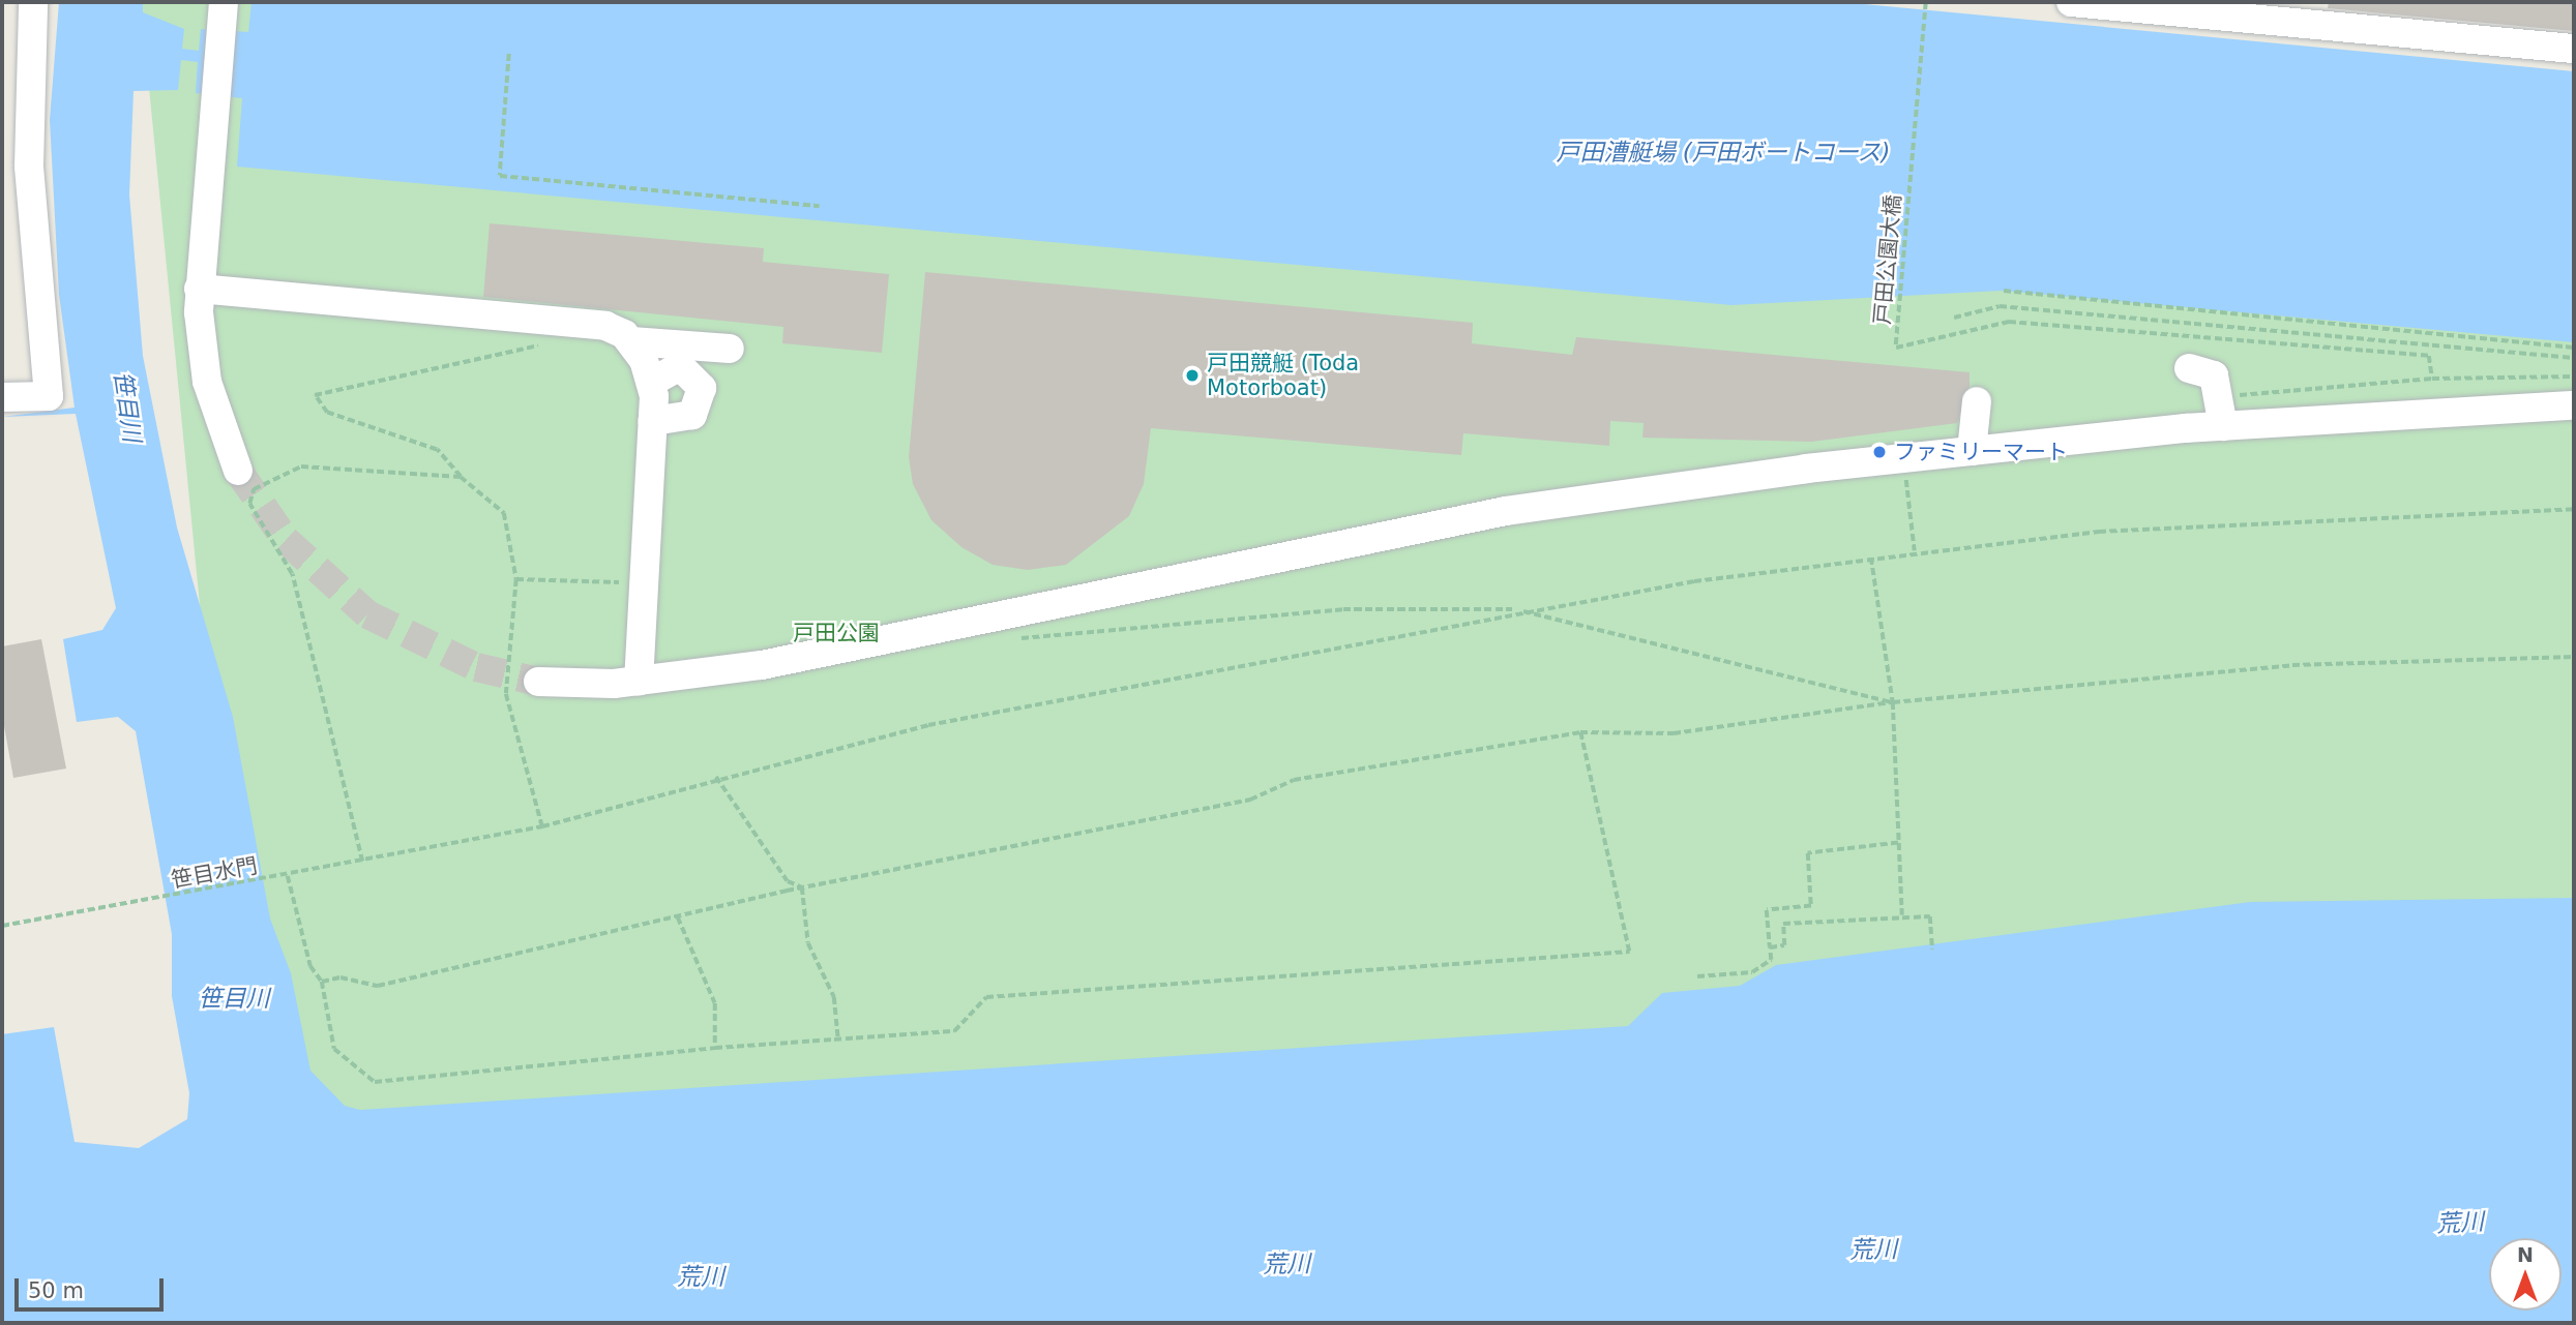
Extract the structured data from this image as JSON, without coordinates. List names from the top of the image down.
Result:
{
  "streets": {
    "path": ["戸田公園大橋", "笹目水門"]
  },
  "water": ["戸田漕艇場 (戸田ボートコース)", "笹目川", "荒川"],
  "parks": ["戸田公園"],
  "places": ["戸田競艇 (Toda Motorboat)", "ファミリーマート"],
  "scale_bar": "50 m",
  "north": "top"
}
